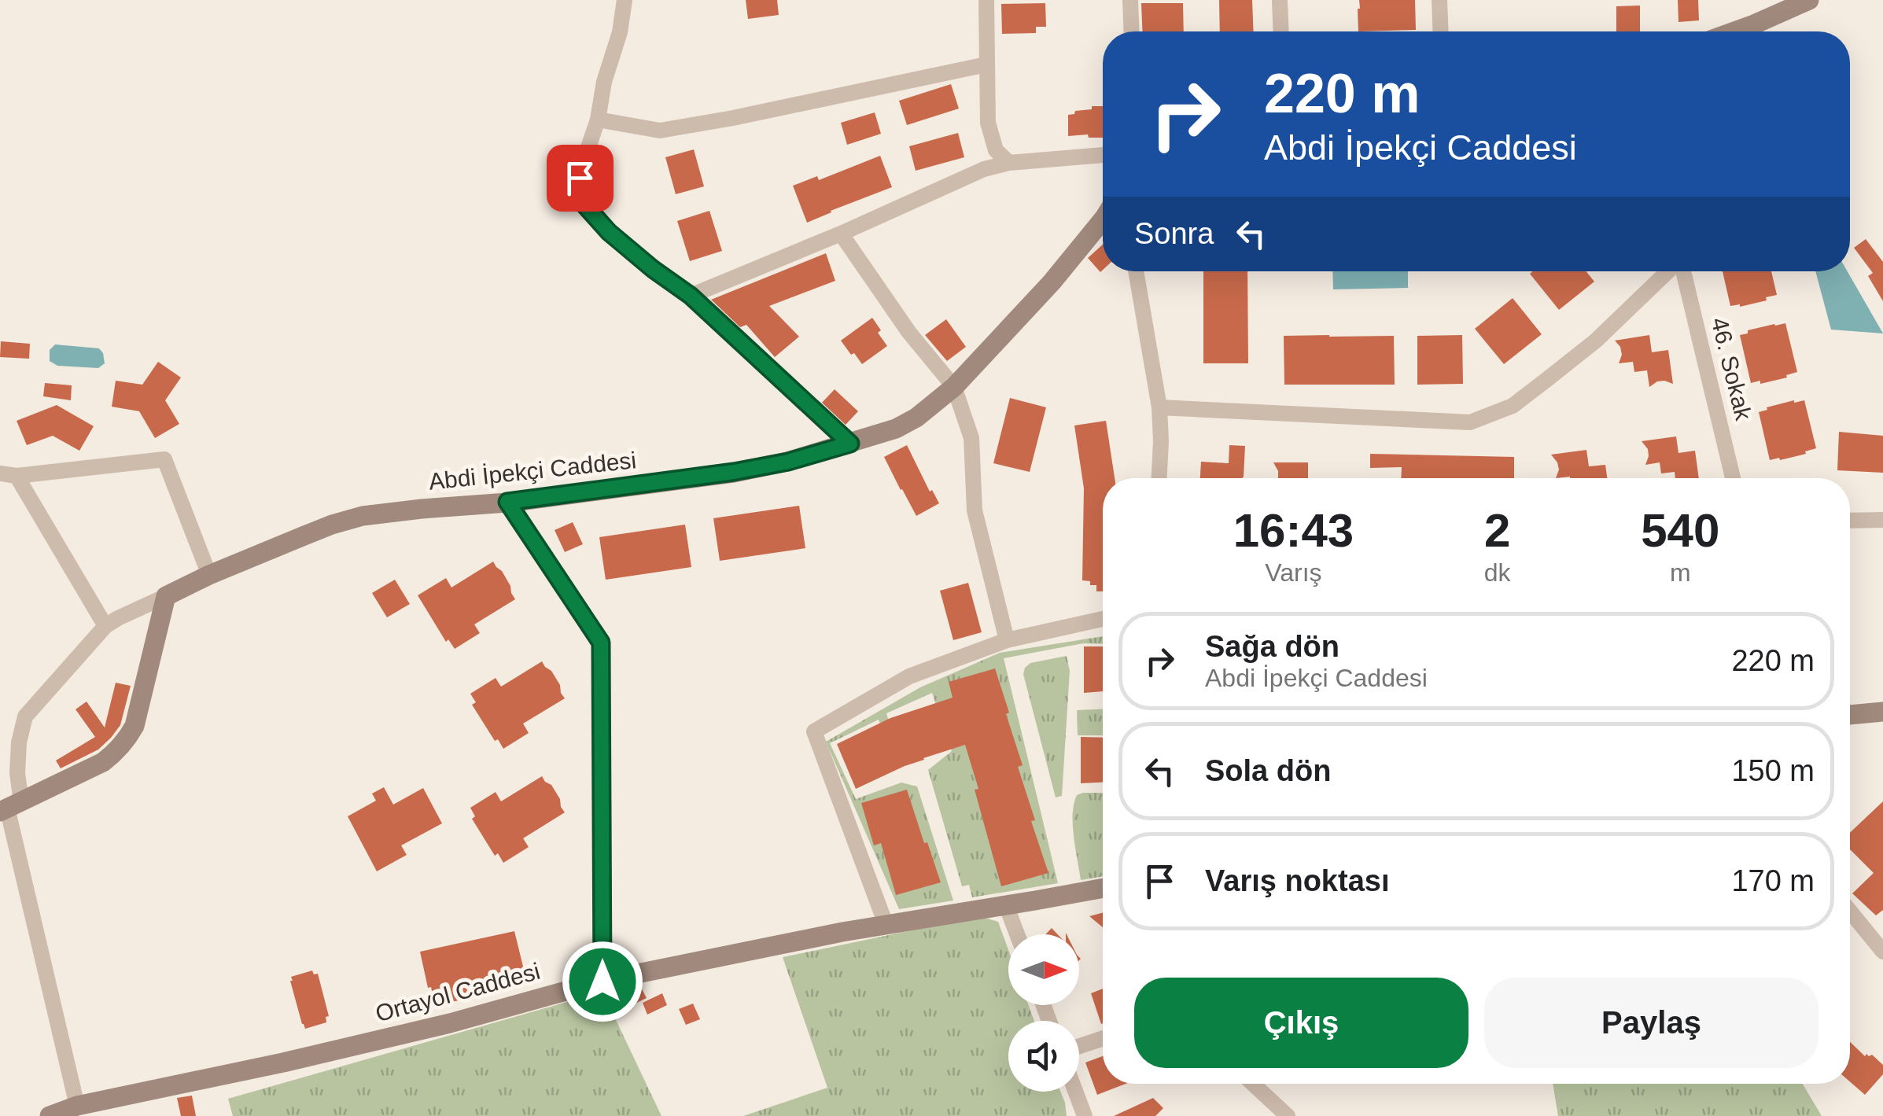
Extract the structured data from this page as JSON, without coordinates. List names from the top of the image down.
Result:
{
  "streets": {
    "street": ["46. Sokak", "Abdi İpekçi Caddesi", "Ortayol Caddesi"]
  },
  "north": "right",
  "page": {
    "turn": ["220 m", "Abdi İpekçi Caddesi"],
    "then": "Sonra",
    "eta": [
      "16:43",
      "Varış",
      "2",
      "dk",
      "540",
      "m"
    ],
    "list": [
      {
        "name": "Sağa dön",
        "note": "Abdi İpekçi Caddesi",
        "value": "220 m"
      },
      {
        "name": "Sola dön",
        "value": "150 m"
      },
      {
        "name": "Varış noktası",
        "value": "170 m"
      }
    ],
    "buttons": ["Çıkış", "Paylaş"]
  }
}
